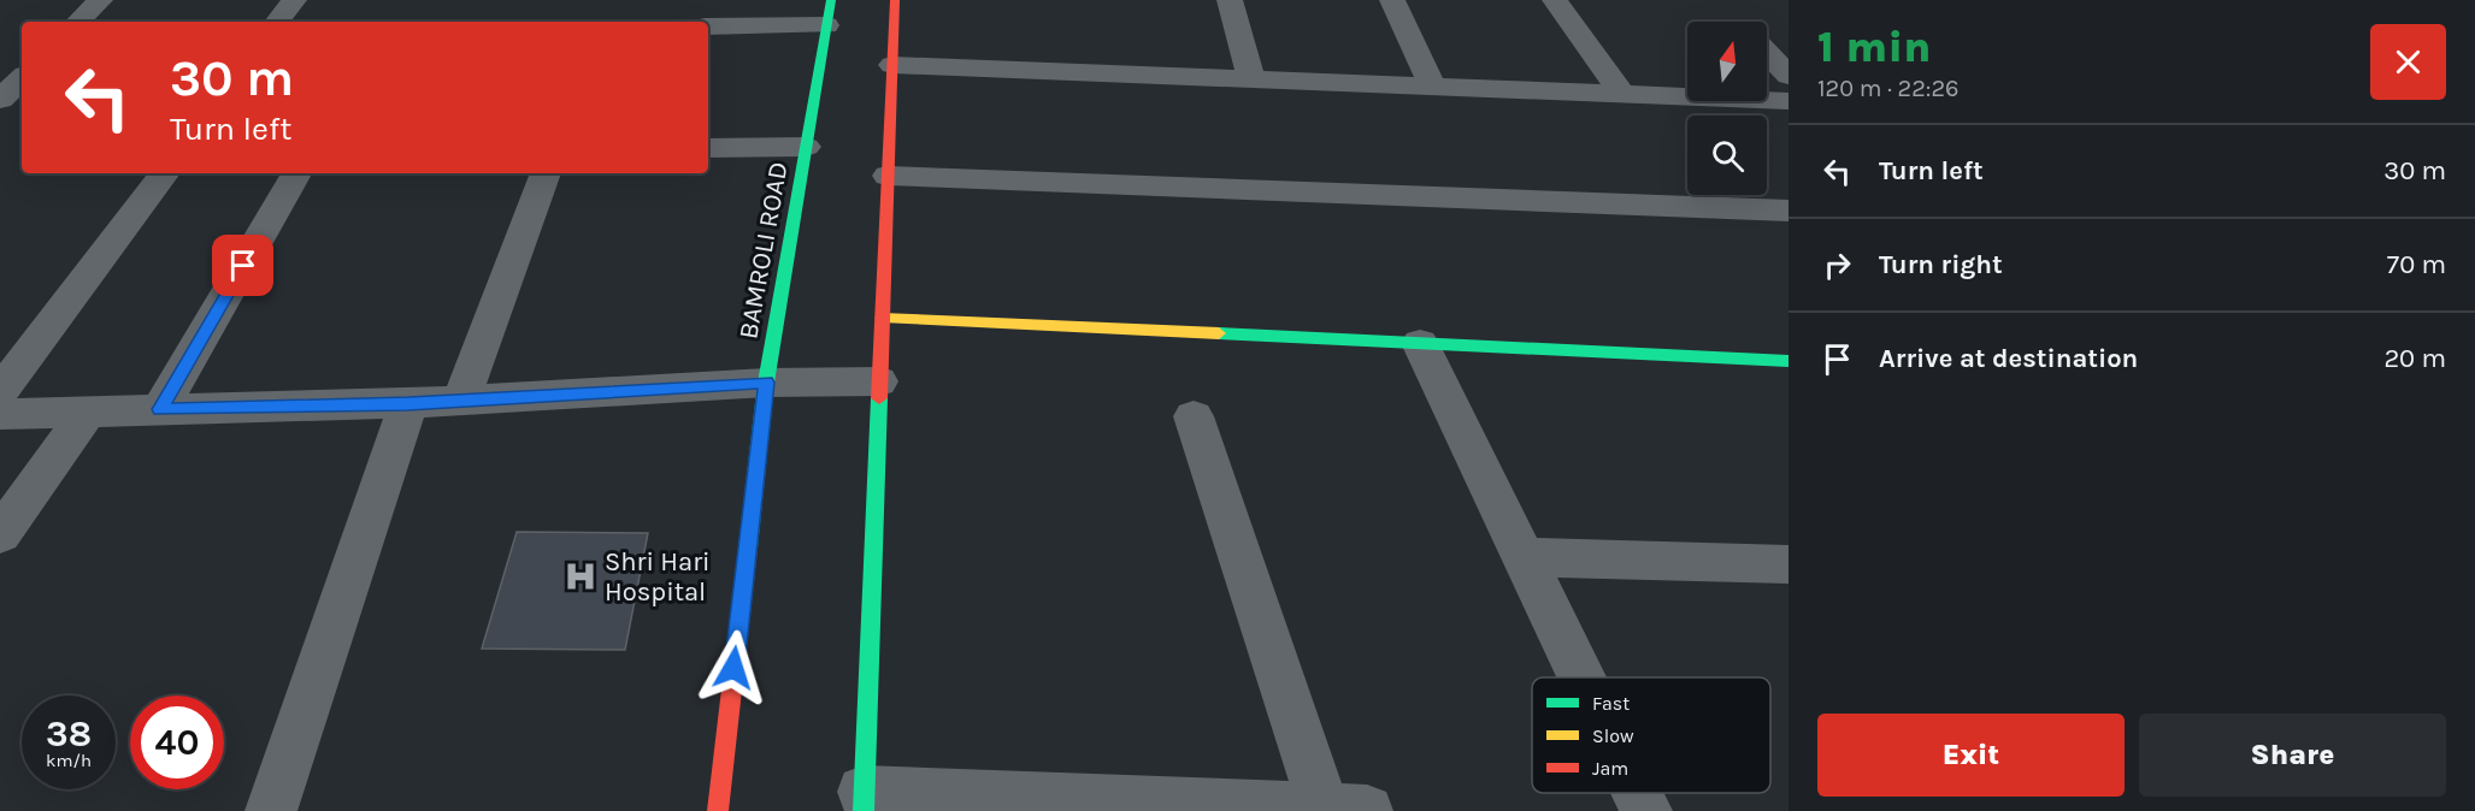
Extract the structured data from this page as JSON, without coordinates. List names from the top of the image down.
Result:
{
  "streets": {
    "street": ["BAMROLI ROAD"]
  },
  "places": {
    "hospital": ["Shri Hari Hospital"]
  },
  "legend": ["Fast", "Slow", "Jam"],
  "north": "top",
  "page": {
    "heading": ["1 min", "120 m · 22:26"],
    "turn": ["30 m", "Turn left"],
    "list": [
      {
        "name": "Turn left",
        "value": "30 m"
      },
      {
        "name": "Turn right",
        "value": "70 m"
      },
      {
        "name": "Arrive at destination",
        "value": "20 m"
      }
    ],
    "speed": "38 km/h",
    "limit": "40",
    "buttons": ["Exit", "Share"]
  }
}
